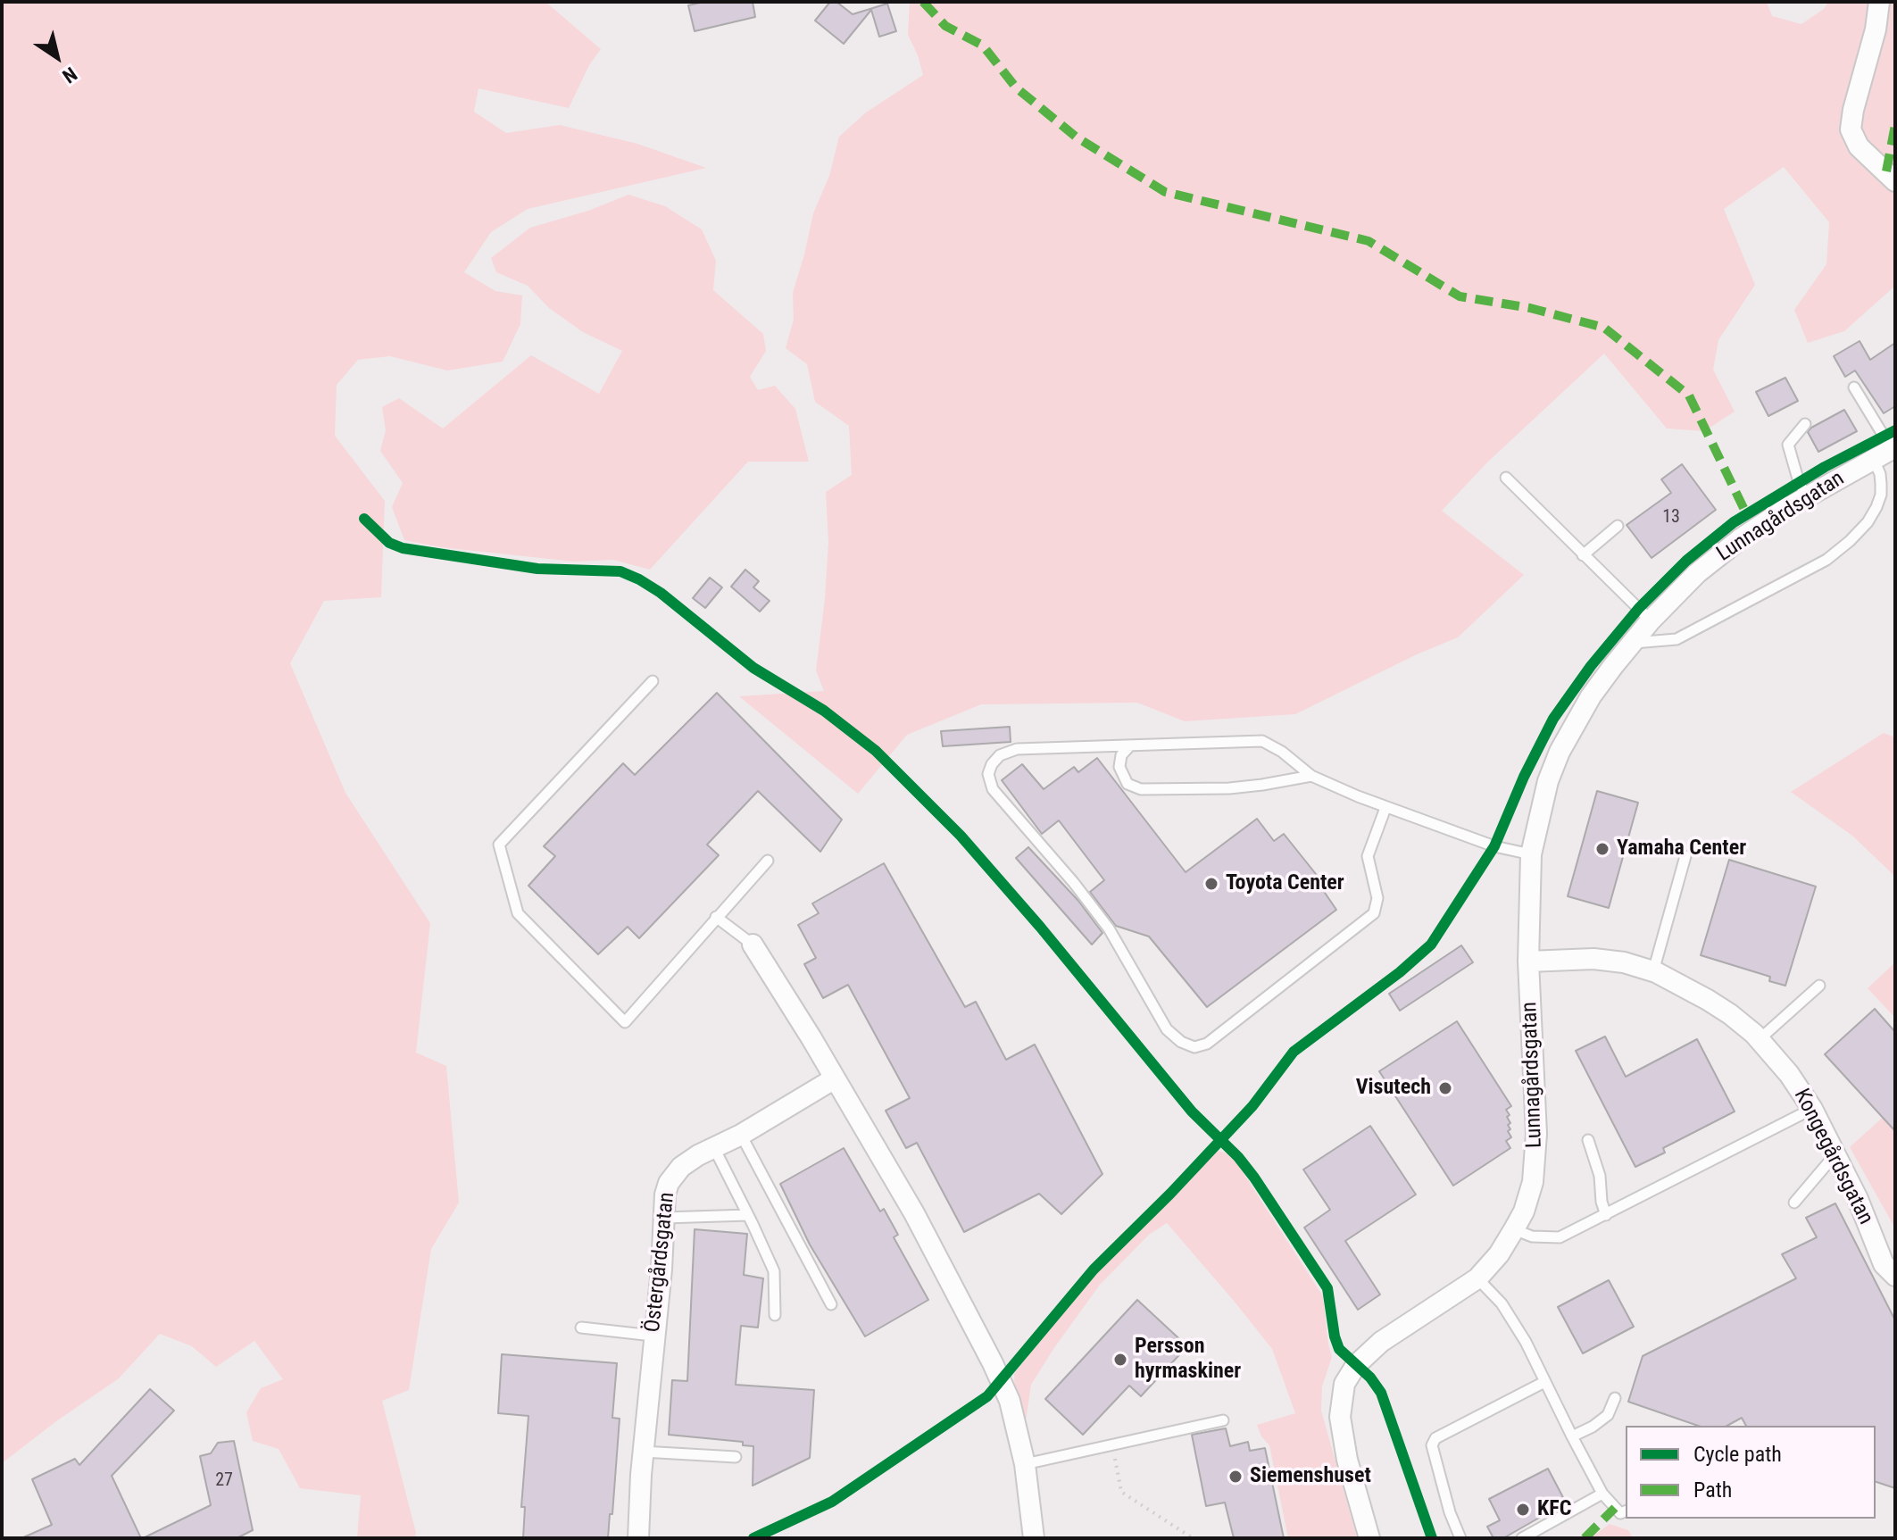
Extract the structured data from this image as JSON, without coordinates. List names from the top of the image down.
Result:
{
  "streets": {
    "street": ["Lunnagårdsgatan", "Kongegårdsgatan", "Östergårdsgatan"]
  },
  "crossings": [
    ["Lunnagårdsgatan", "Kongegårdsgatan"]
  ],
  "places": [
    "Yamaha Center",
    "Toyota Center",
    "Visutech",
    "Persson hyrmaskiner",
    "Siemenshuset",
    "KFC"
  ],
  "house_numbers": ["13", "27"],
  "legend": ["Cycle path", "Path"],
  "north": "bottom right"
}
